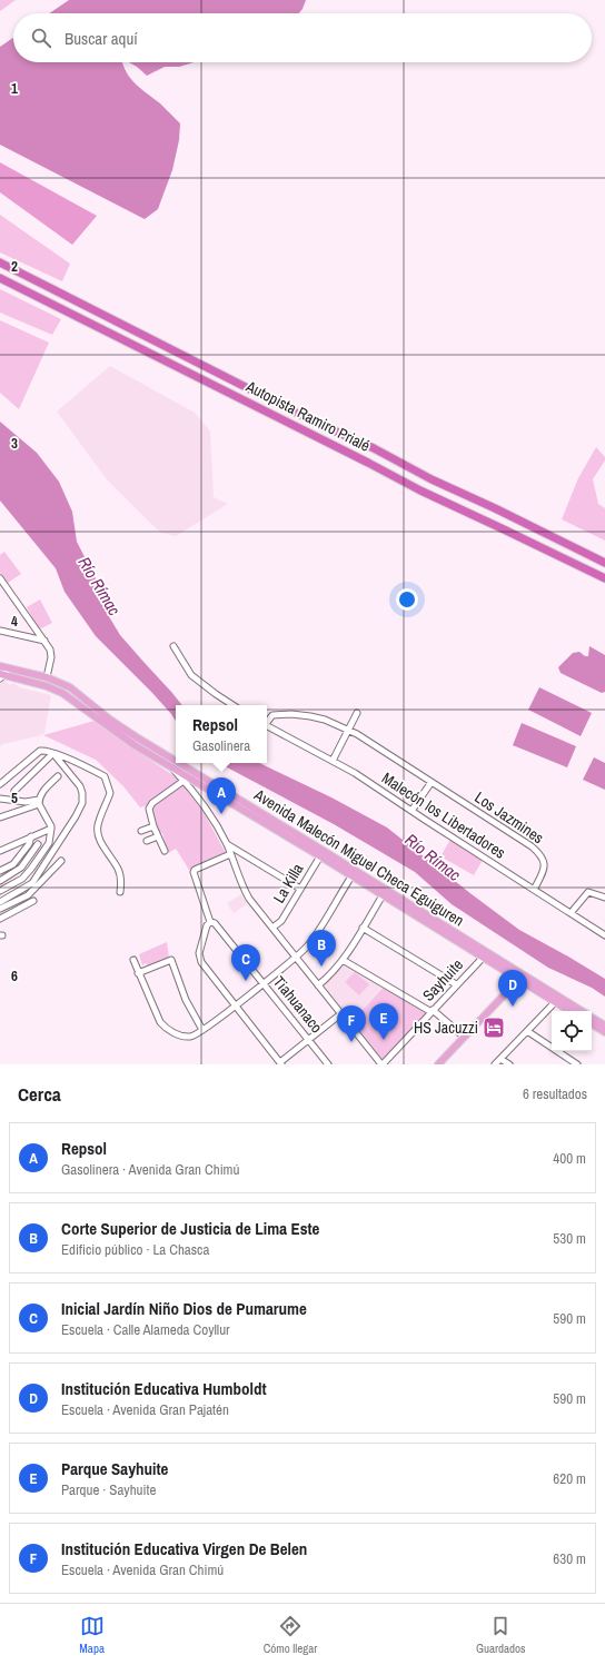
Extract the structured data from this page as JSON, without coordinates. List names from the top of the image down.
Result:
{
  "streets": {
    "highway": ["Autopista Ramiro Prialé"],
    "main road": ["Avenida Malecón Miguel Checa Eguiguren"],
    "street": [
      "Malecón los Libertadores",
      "Los Jazmines",
      "La Killa",
      "Sayhuite",
      "Tiahuanaco"
    ]
  },
  "crossings": [
    ["Malecón los Libertadores", "Los Jazmines"],
    ["Avenida Malecón Miguel Checa Eguiguren", "La Killa"],
    ["Avenida Malecón Miguel Checa Eguiguren", "Sayhuite"]
  ],
  "water": ["Río Rímac"],
  "places": {
    "hotel": ["HS Jacuzzi"]
  },
  "page": {
    "search": "Buscar aquí",
    "popup": ["Repsol", "Gasolinera"],
    "pins": [
      "A",
      "B",
      "C",
      "D",
      "E",
      "F"
    ],
    "heading": ["Cerca", "6 resultados"],
    "list": [
      {
        "mark": "A",
        "name": "Repsol",
        "note": "Gasolinera · Avenida Gran Chimú",
        "value": "400 m"
      },
      {
        "mark": "B",
        "name": "Corte Superior de Justicia de Lima Este",
        "note": "Edificio público · La Chasca",
        "value": "530 m"
      },
      {
        "mark": "C",
        "name": "Inicial Jardín Niño Dios de Pumarume",
        "note": "Escuela · Calle Alameda Coyllur",
        "value": "590 m"
      },
      {
        "mark": "D",
        "name": "Institución Educativa Humboldt",
        "note": "Escuela · Avenida Gran Pajatén",
        "value": "590 m"
      },
      {
        "mark": "E",
        "name": "Parque Sayhuite",
        "note": "Parque · Sayhuite",
        "value": "620 m"
      },
      {
        "mark": "F",
        "name": "Institución Educativa Virgen De Belen",
        "note": "Escuela · Avenida Gran Chimú",
        "value": "630 m"
      }
    ],
    "nav": ["Mapa", "Cómo llegar", "Guardados"]
  },
  "grid": {
    "rows": [
      "1",
      "2",
      "3",
      "4",
      "5",
      "6"
    ]
  }
}
